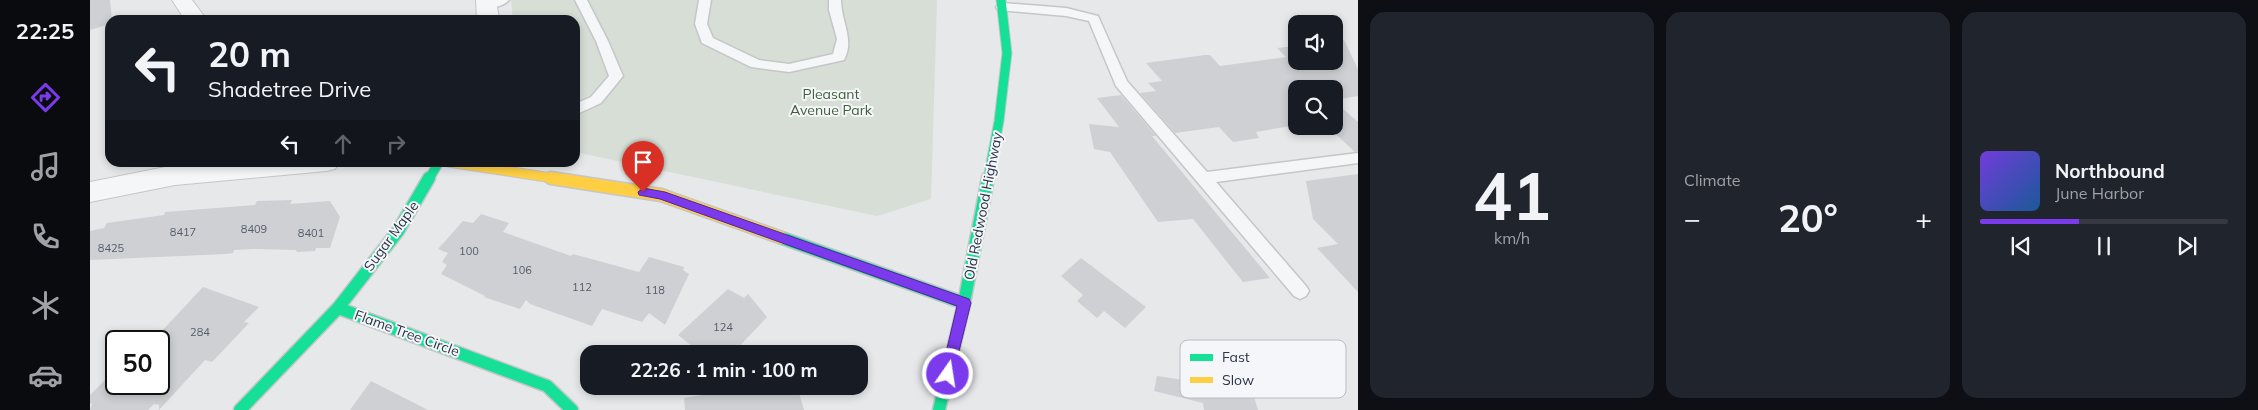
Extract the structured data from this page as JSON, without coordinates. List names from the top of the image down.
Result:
{
  "streets": {
    "street": ["Old Redwood Highway", "Sugar Maple", "Flame Tree Circle"]
  },
  "crossings": [
    ["Sugar Maple", "Flame Tree Circle"]
  ],
  "parks": ["Pleasant Avenue Park"],
  "house_numbers": [
    "8409",
    "8417",
    "8401",
    "8425",
    "100",
    "106",
    "112",
    "118",
    "124",
    "284"
  ],
  "legend": ["Fast", "Slow"],
  "page": {
    "tabs": "22:25",
    "tile": [
      ["41", "km/h"],
      "Climate"
    ],
    "turn": ["20 m", "Shadetree Drive"],
    "song": ["Northbound", "June Harbor"],
    "heat": ["−", "20°", "+"],
    "limit": "50",
    "trip": "22:26 · 1 min · 100 m"
  }
}
